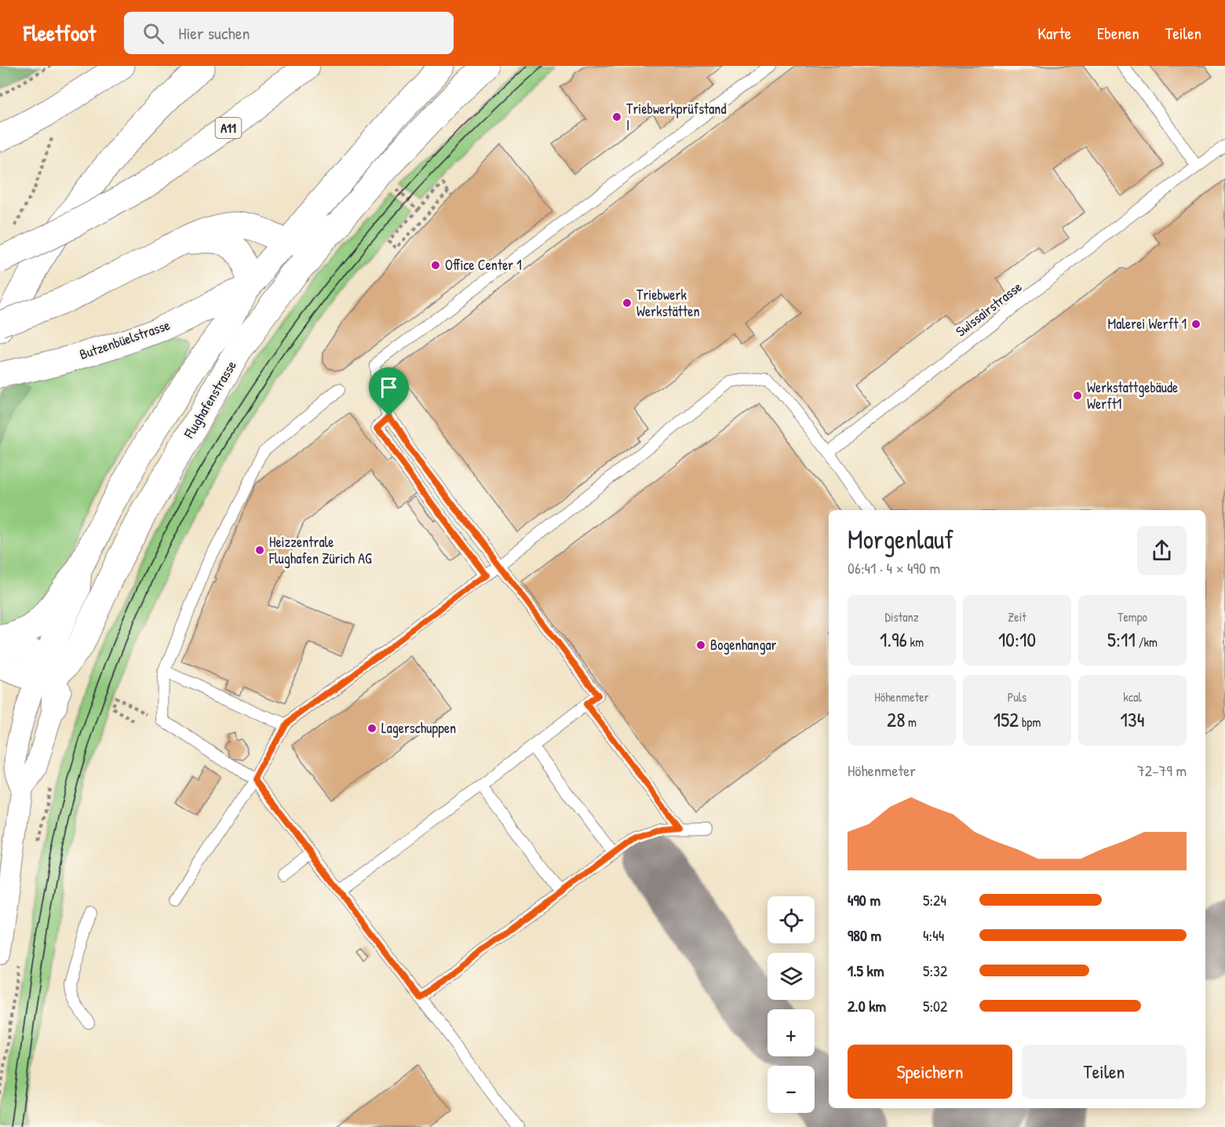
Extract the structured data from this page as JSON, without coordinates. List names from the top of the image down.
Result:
{
  "streets": {
    "main road": ["A11", "Butzenbüelstrasse", "Flughafenstrasse"],
    "lane": ["Swissairstrasse"]
  },
  "places": [
    "Triebwerkprüfstand I",
    "Office Center 1",
    "Triebwerk Werkstätten",
    "Malerei Werft 1",
    "Werkstattgebäude Werft1",
    "Heizzentrale Flughafen Zürich AG",
    "Bogenhangar",
    "Lagerschuppen"
  ],
  "page": {
    "header": "Fleetfoot",
    "search": "Hier suchen",
    "nav": ["Karte", "Ebenen", "Teilen"],
    "heading": ["Morgenlauf", "06:41 · 4 × 490 m"],
    "stats": [
      ["Distanz", "1.96 km"],
      ["Zeit", "10:10"],
      ["Tempo", "5:11 /km"],
      ["Höhenmeter", "28 m"],
      ["Puls", "152 bpm"],
      ["kcal", "134"]
    ],
    "chart": ["Höhenmeter", "72–79 m"],
    "list": [
      {
        "name": "490 m",
        "note": "5:24"
      },
      {
        "name": "980 m",
        "note": "4:44"
      },
      {
        "name": "1.5 km",
        "note": "5:32"
      },
      {
        "name": "2.0 km",
        "note": "5:02"
      }
    ],
    "map_buttons": ["+", "−"],
    "buttons": ["Speichern", "Teilen"]
  }
}
